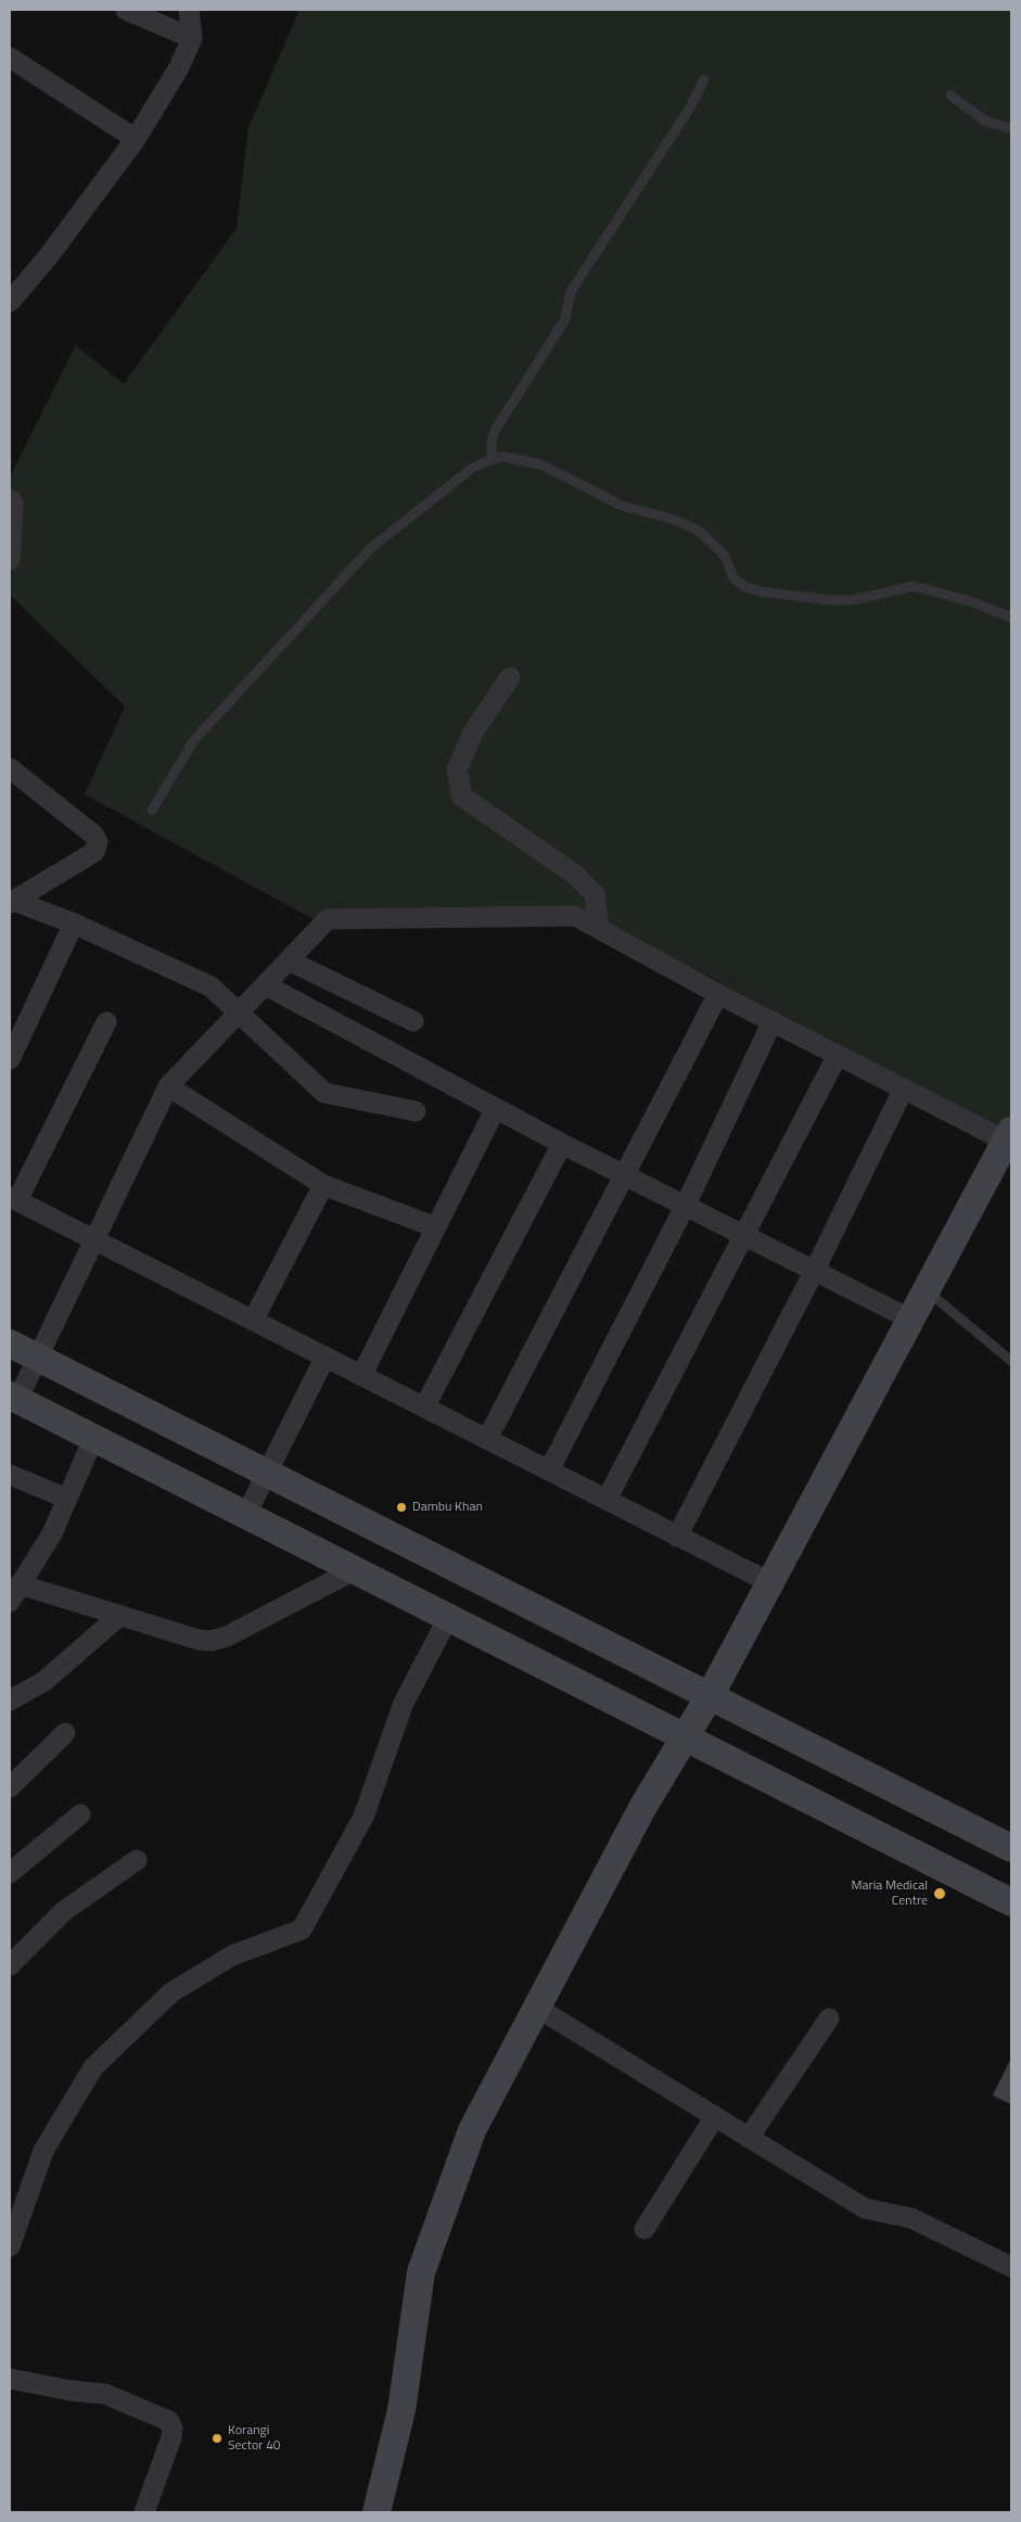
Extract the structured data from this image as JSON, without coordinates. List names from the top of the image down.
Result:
{
  "places": ["Dambu Khan", "Maria Medical Centre", "Korangi Sector 40"]
}
